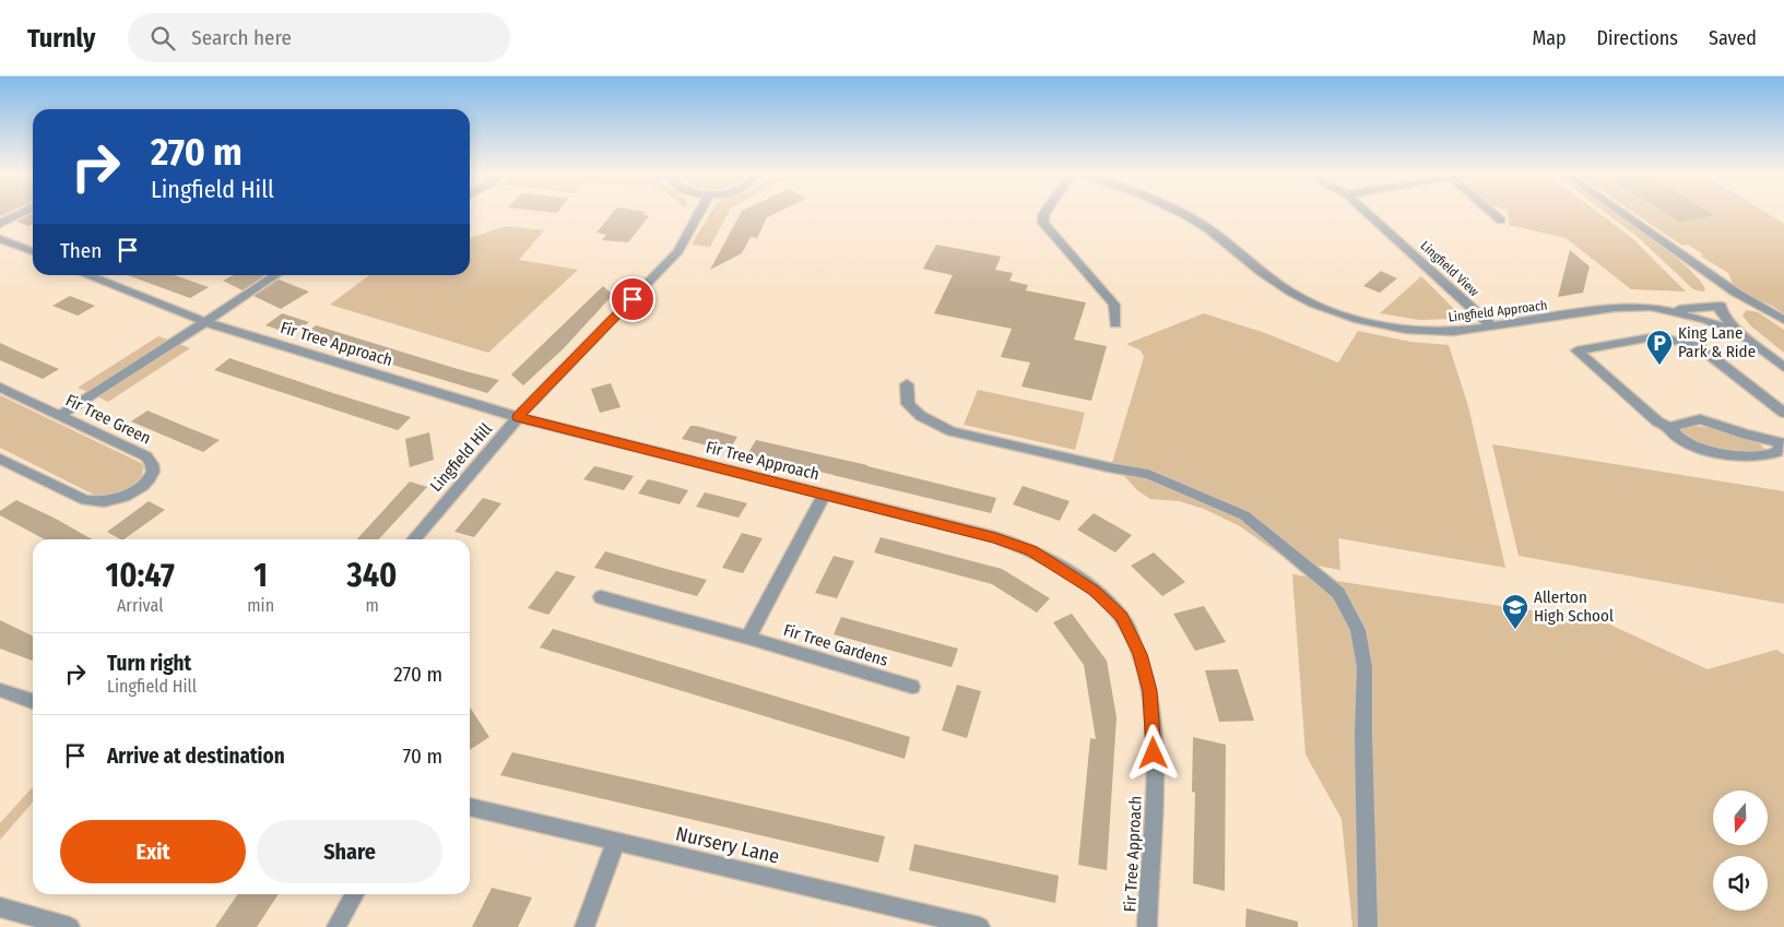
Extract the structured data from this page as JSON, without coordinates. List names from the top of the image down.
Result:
{
  "streets": {
    "street": [
      "Lingfield View",
      "Lingfield Approach",
      "Fir Tree Approach",
      "Fir Tree Green",
      "Lingfield Hill",
      "Fir Tree Gardens",
      "Nursery Lane"
    ]
  },
  "crossings": [
    ["Lingfield View", "Lingfield Approach"],
    ["Fir Tree Approach", "Lingfield Hill"]
  ],
  "places": {
    "parking": ["King Lane Park & Ride"],
    "school or university": ["Allerton High School"]
  },
  "north": "bottom",
  "page": {
    "header": "Turnly",
    "search": "Search here",
    "nav": ["Map", "Directions", "Saved"],
    "turn": ["270 m", "Lingfield Hill"],
    "then": "Then",
    "eta": [
      "10:47",
      "Arrival",
      "1",
      "min",
      "340",
      "m"
    ],
    "list": [
      {
        "name": "Turn right",
        "note": "Lingfield Hill",
        "value": "270 m"
      },
      {
        "name": "Arrive at destination",
        "value": "70 m"
      }
    ],
    "buttons": ["Exit", "Share"]
  }
}
